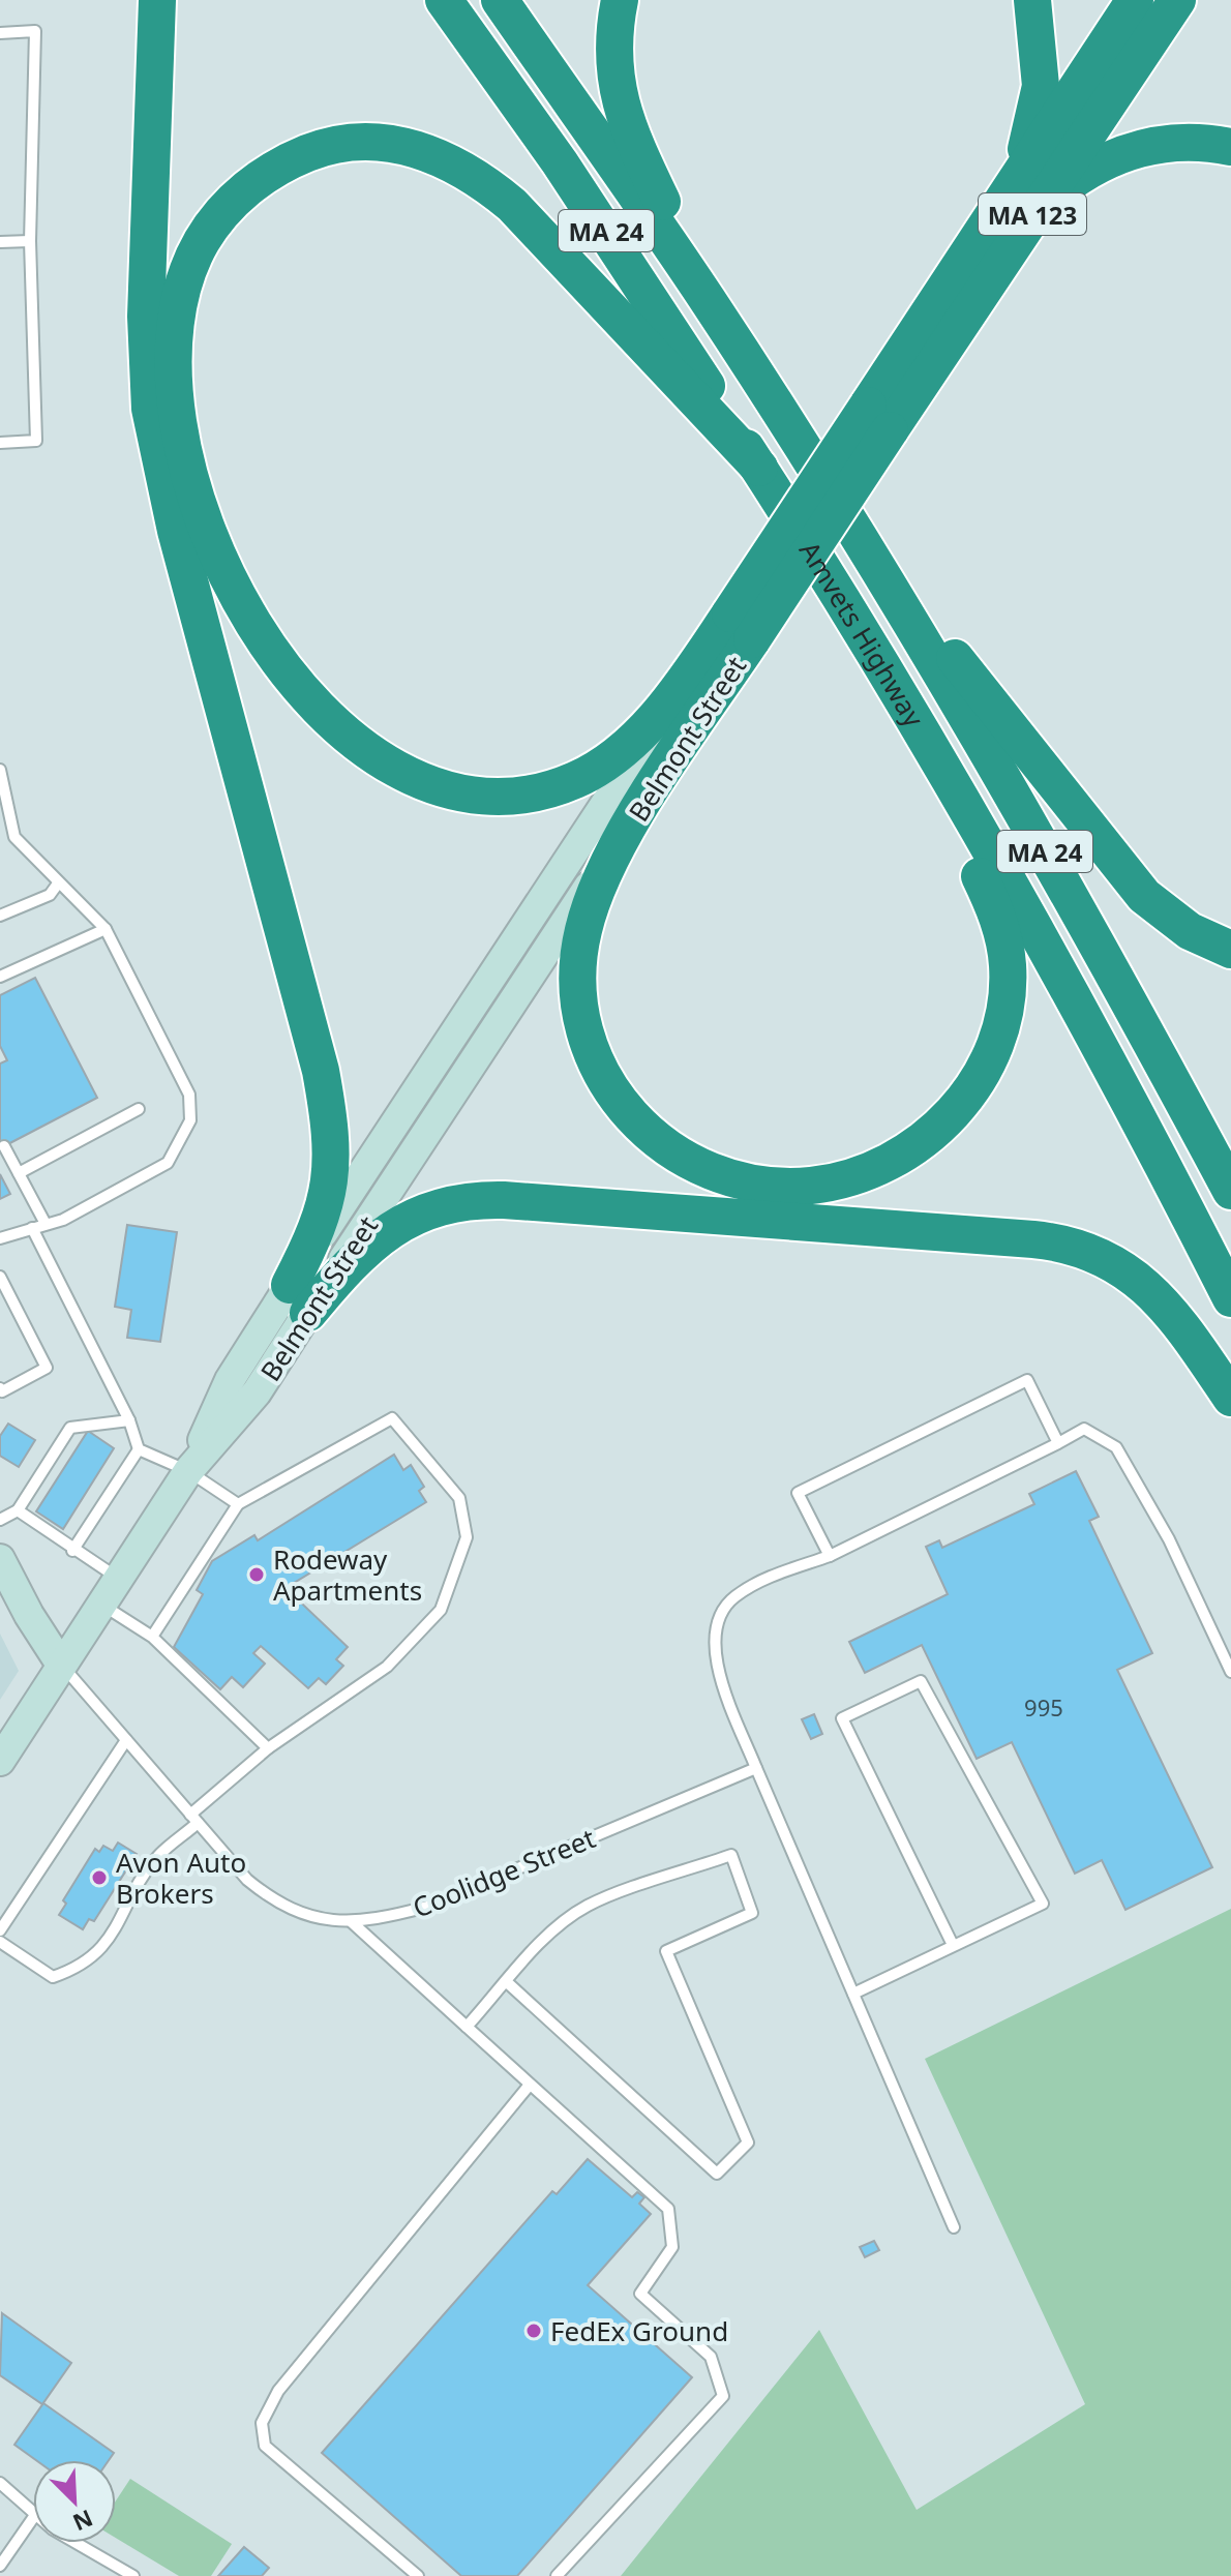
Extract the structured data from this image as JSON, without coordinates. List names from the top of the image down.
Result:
{
  "streets": {
    "highway": [
      "MA 123",
      "MA 24",
      "Amvets Highway",
      "Belmont Street"
    ],
    "lane": ["Coolidge Street"]
  },
  "crossings": [
    ["Belmont Street", "Coolidge Street"]
  ],
  "places": ["Rodeway Apartments", "Avon Auto Brokers", "FedEx Ground"],
  "house_numbers": ["995"],
  "north": "bottom right"
}
